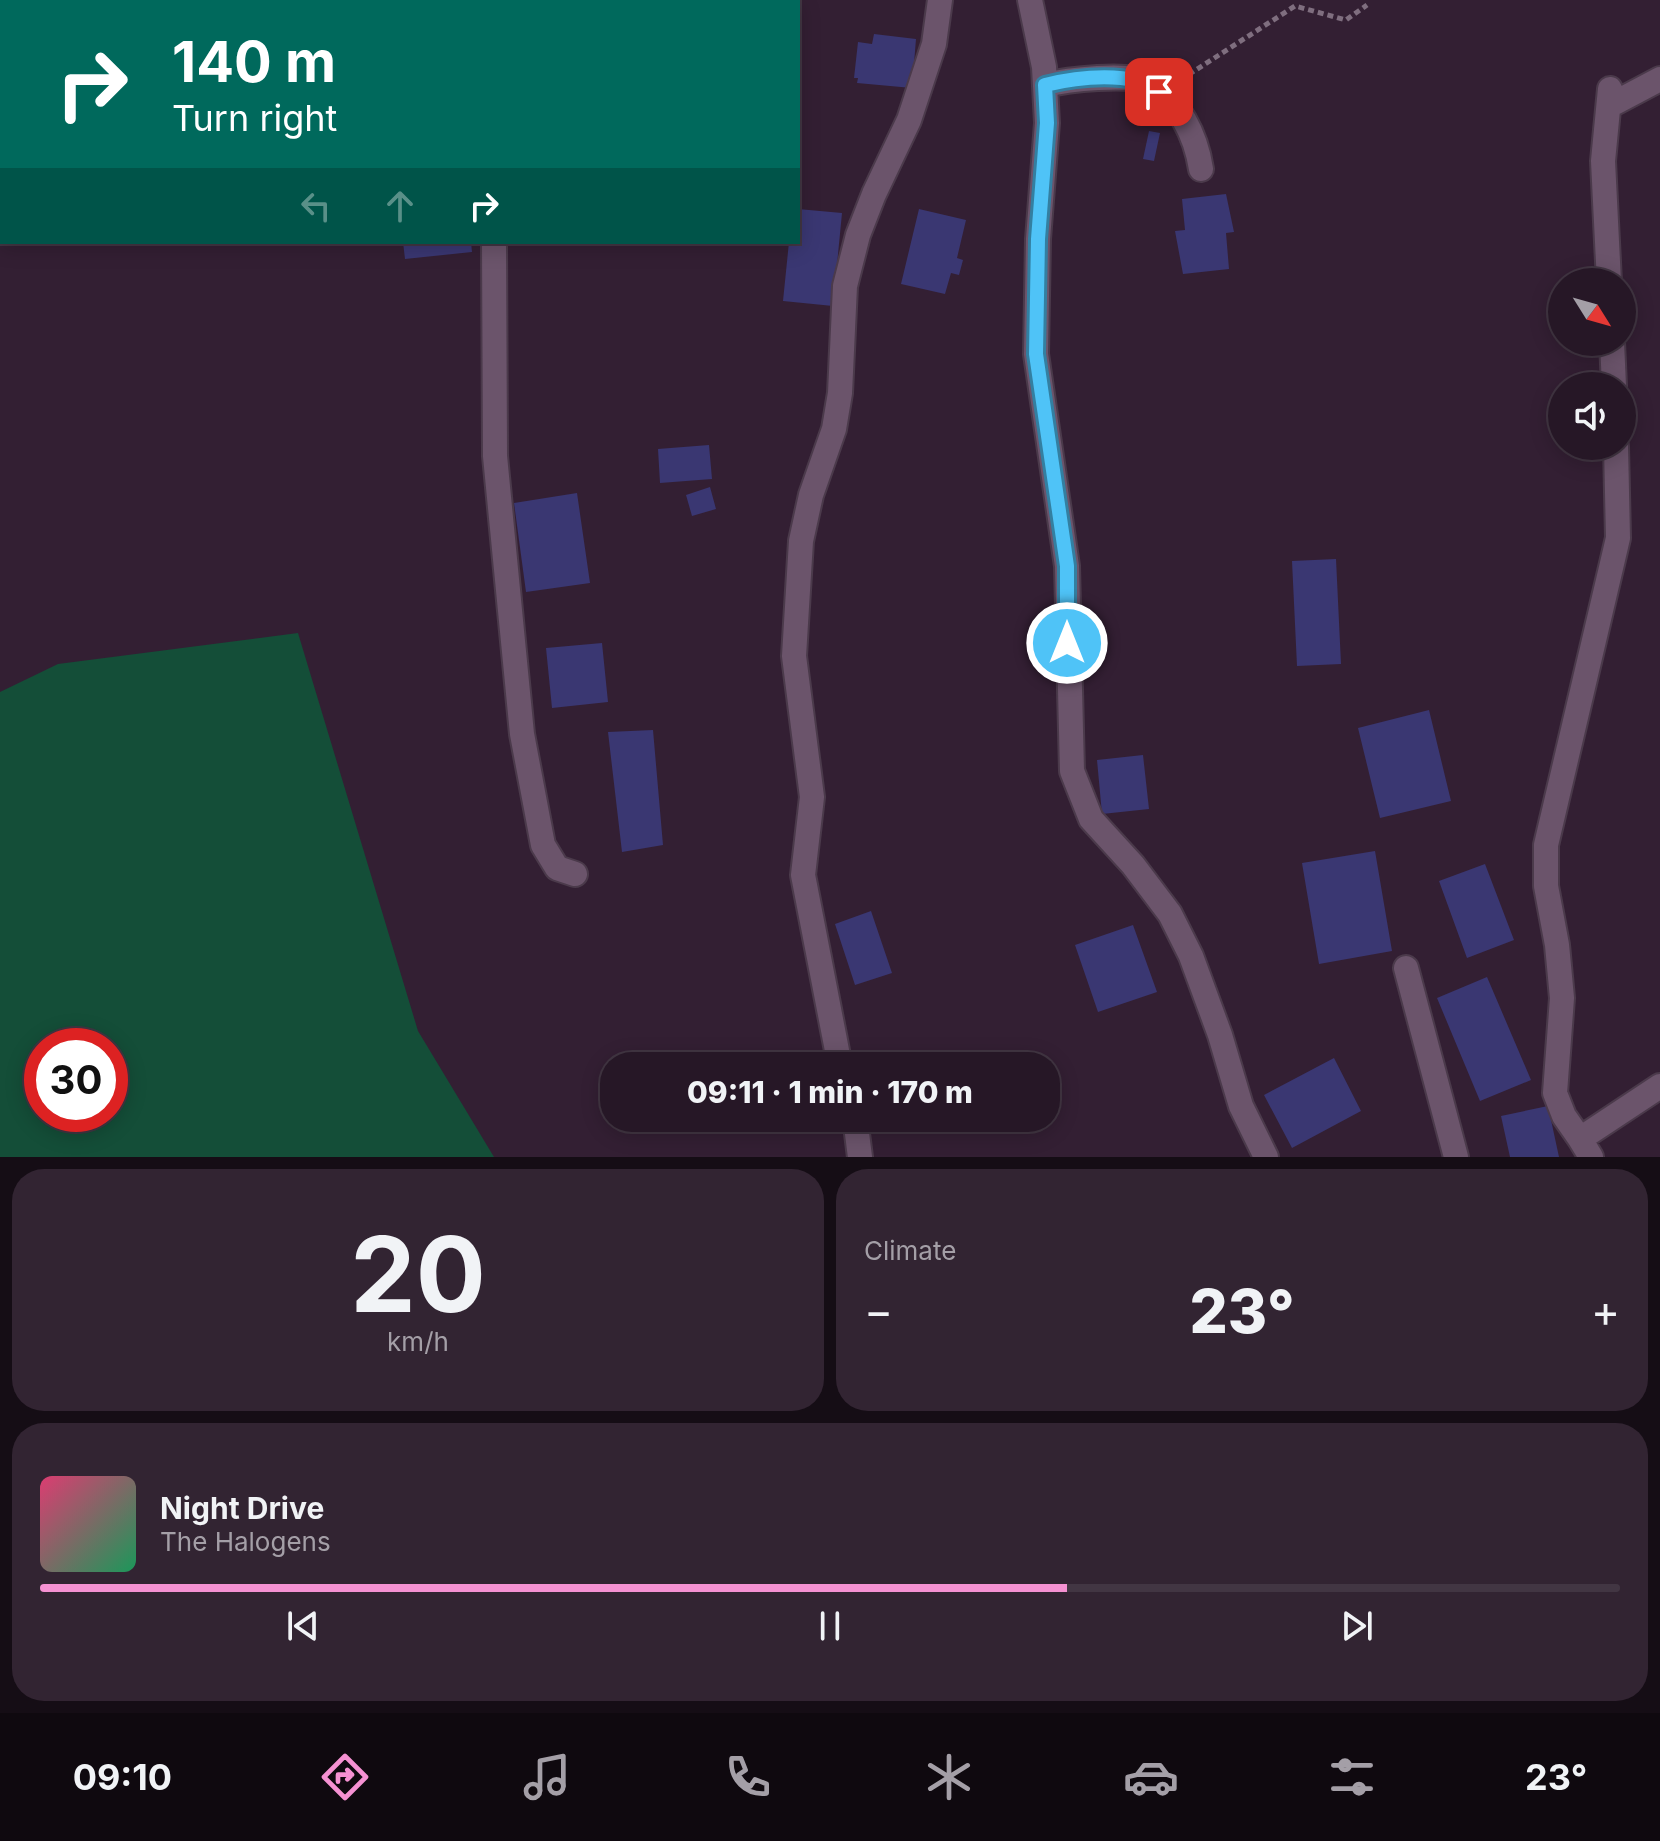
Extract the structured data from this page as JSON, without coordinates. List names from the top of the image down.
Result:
{
  "north": "bottom right",
  "page": {
    "turn": ["140 m", "Turn right"],
    "limit": "30",
    "trip": "09:11 · 1 min · 170 m",
    "tile": [
      ["20", "km/h"],
      "Climate"
    ],
    "heat": ["−", "23°", "+"],
    "song": ["Night Drive", "The Halogens"],
    "tabs": ["09:10", "23°"]
  }
}
